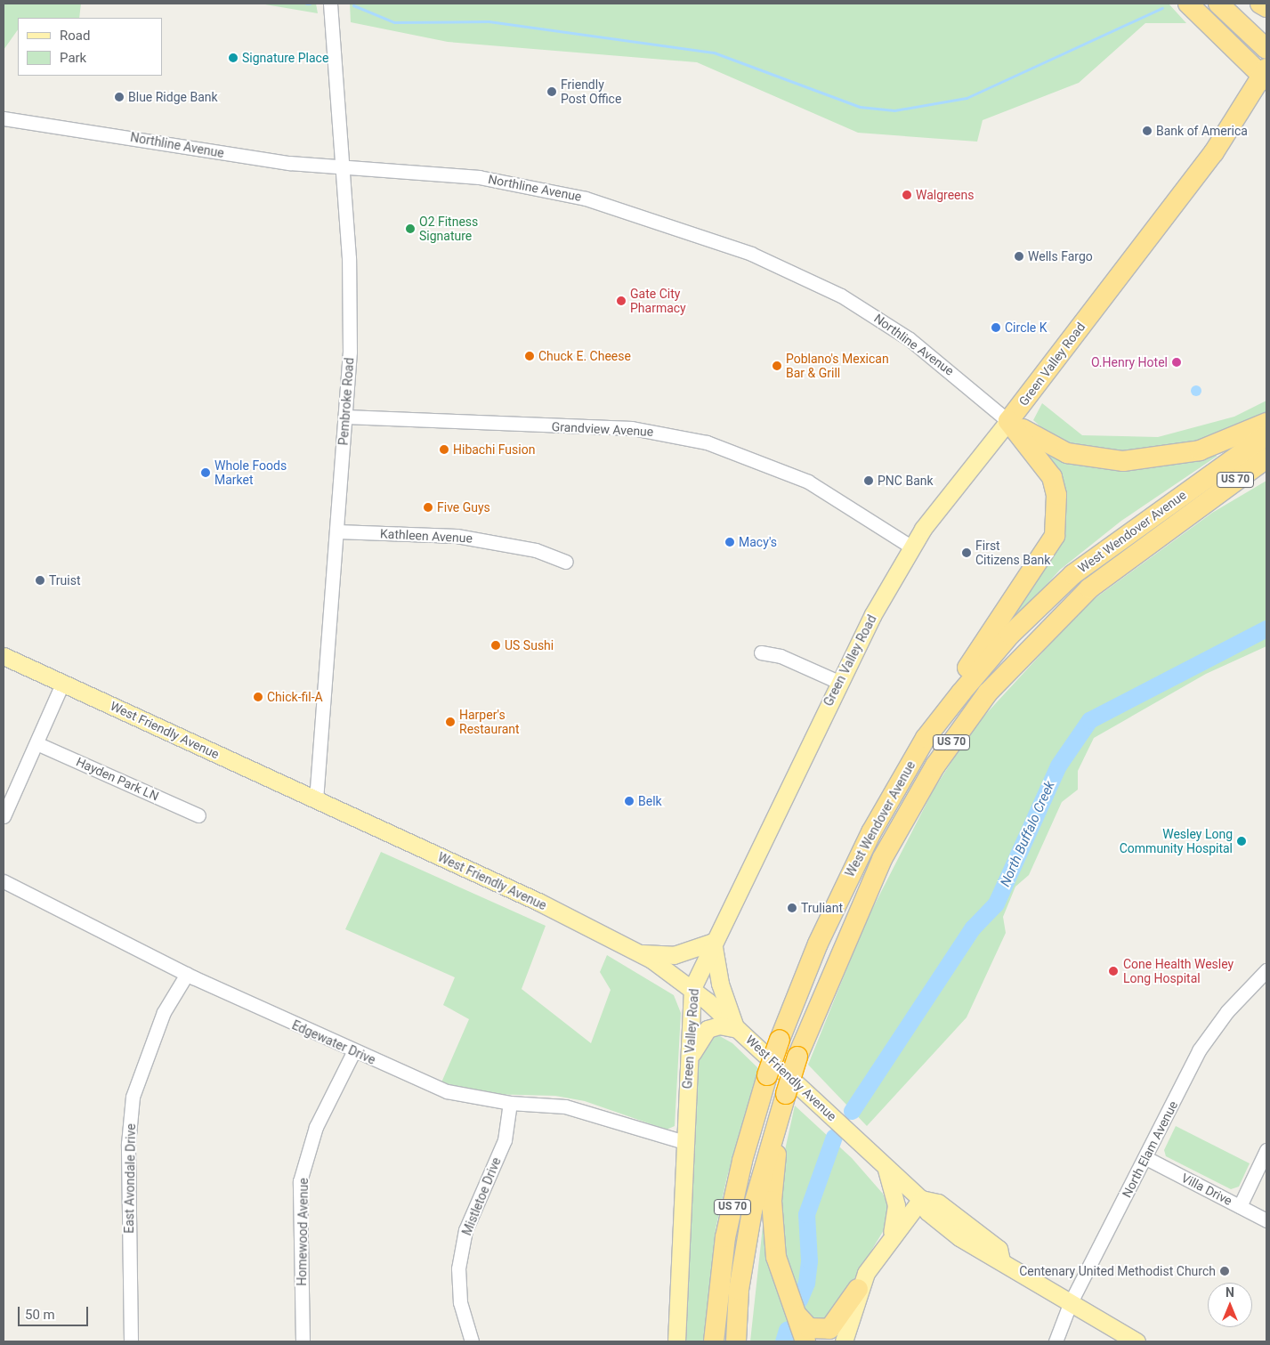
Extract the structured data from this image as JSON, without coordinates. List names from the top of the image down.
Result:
{
  "streets": {
    "highway": ["Green Valley Road", "US 70", "West Wendover Avenue"],
    "main road": ["West Friendly Avenue"],
    "street": [
      "Northline Avenue",
      "Pembroke Road",
      "Grandview Avenue",
      "Kathleen Avenue",
      "Hayden Park LN",
      "Edgewater Drive",
      "North Elam Avenue",
      "East Avondale Drive",
      "Villa Drive",
      "Mistletoe Drive",
      "Homewood Avenue"
    ]
  },
  "crossings": [
    ["Northline Avenue", "Green Valley Road"],
    ["Northline Avenue", "Pembroke Road"],
    ["Green Valley Road", "Grandview Avenue"],
    ["Green Valley Road", "West Friendly Avenue"],
    ["Green Valley Road", "Edgewater Drive"],
    ["Pembroke Road", "Grandview Avenue"],
    ["Pembroke Road", "Kathleen Avenue"],
    ["Pembroke Road", "West Friendly Avenue"],
    ["West Friendly Avenue", "North Elam Avenue"],
    ["Edgewater Drive", "East Avondale Drive"],
    ["Edgewater Drive", "Mistletoe Drive"],
    ["Edgewater Drive", "Homewood Avenue"],
    ["North Elam Avenue", "Villa Drive"]
  ],
  "water": ["North Buffalo Creek"],
  "places": [
    "Signature Place",
    "Friendly Post Office",
    "Blue Ridge Bank",
    "Bank of America",
    "Walgreens",
    "O2 Fitness Signature",
    "Wells Fargo",
    "Gate City Pharmacy",
    "Circle K",
    "Chuck E. Cheese",
    "O.Henry Hotel",
    "Poblano's Mexican Bar & Grill",
    "Hibachi Fusion",
    "Whole Foods Market",
    "PNC Bank",
    "Five Guys",
    "Macy's",
    "First Citizens Bank",
    "Truist",
    "US Sushi",
    "Chick-fil-A",
    "Harper's Restaurant",
    "Belk",
    "Wesley Long Community Hospital",
    "Truliant",
    "Cone Health Wesley Long Hospital",
    "Centenary United Methodist Church"
  ],
  "legend": ["Road", "Park"],
  "scale_bar": "50 m",
  "north": "top"
}
